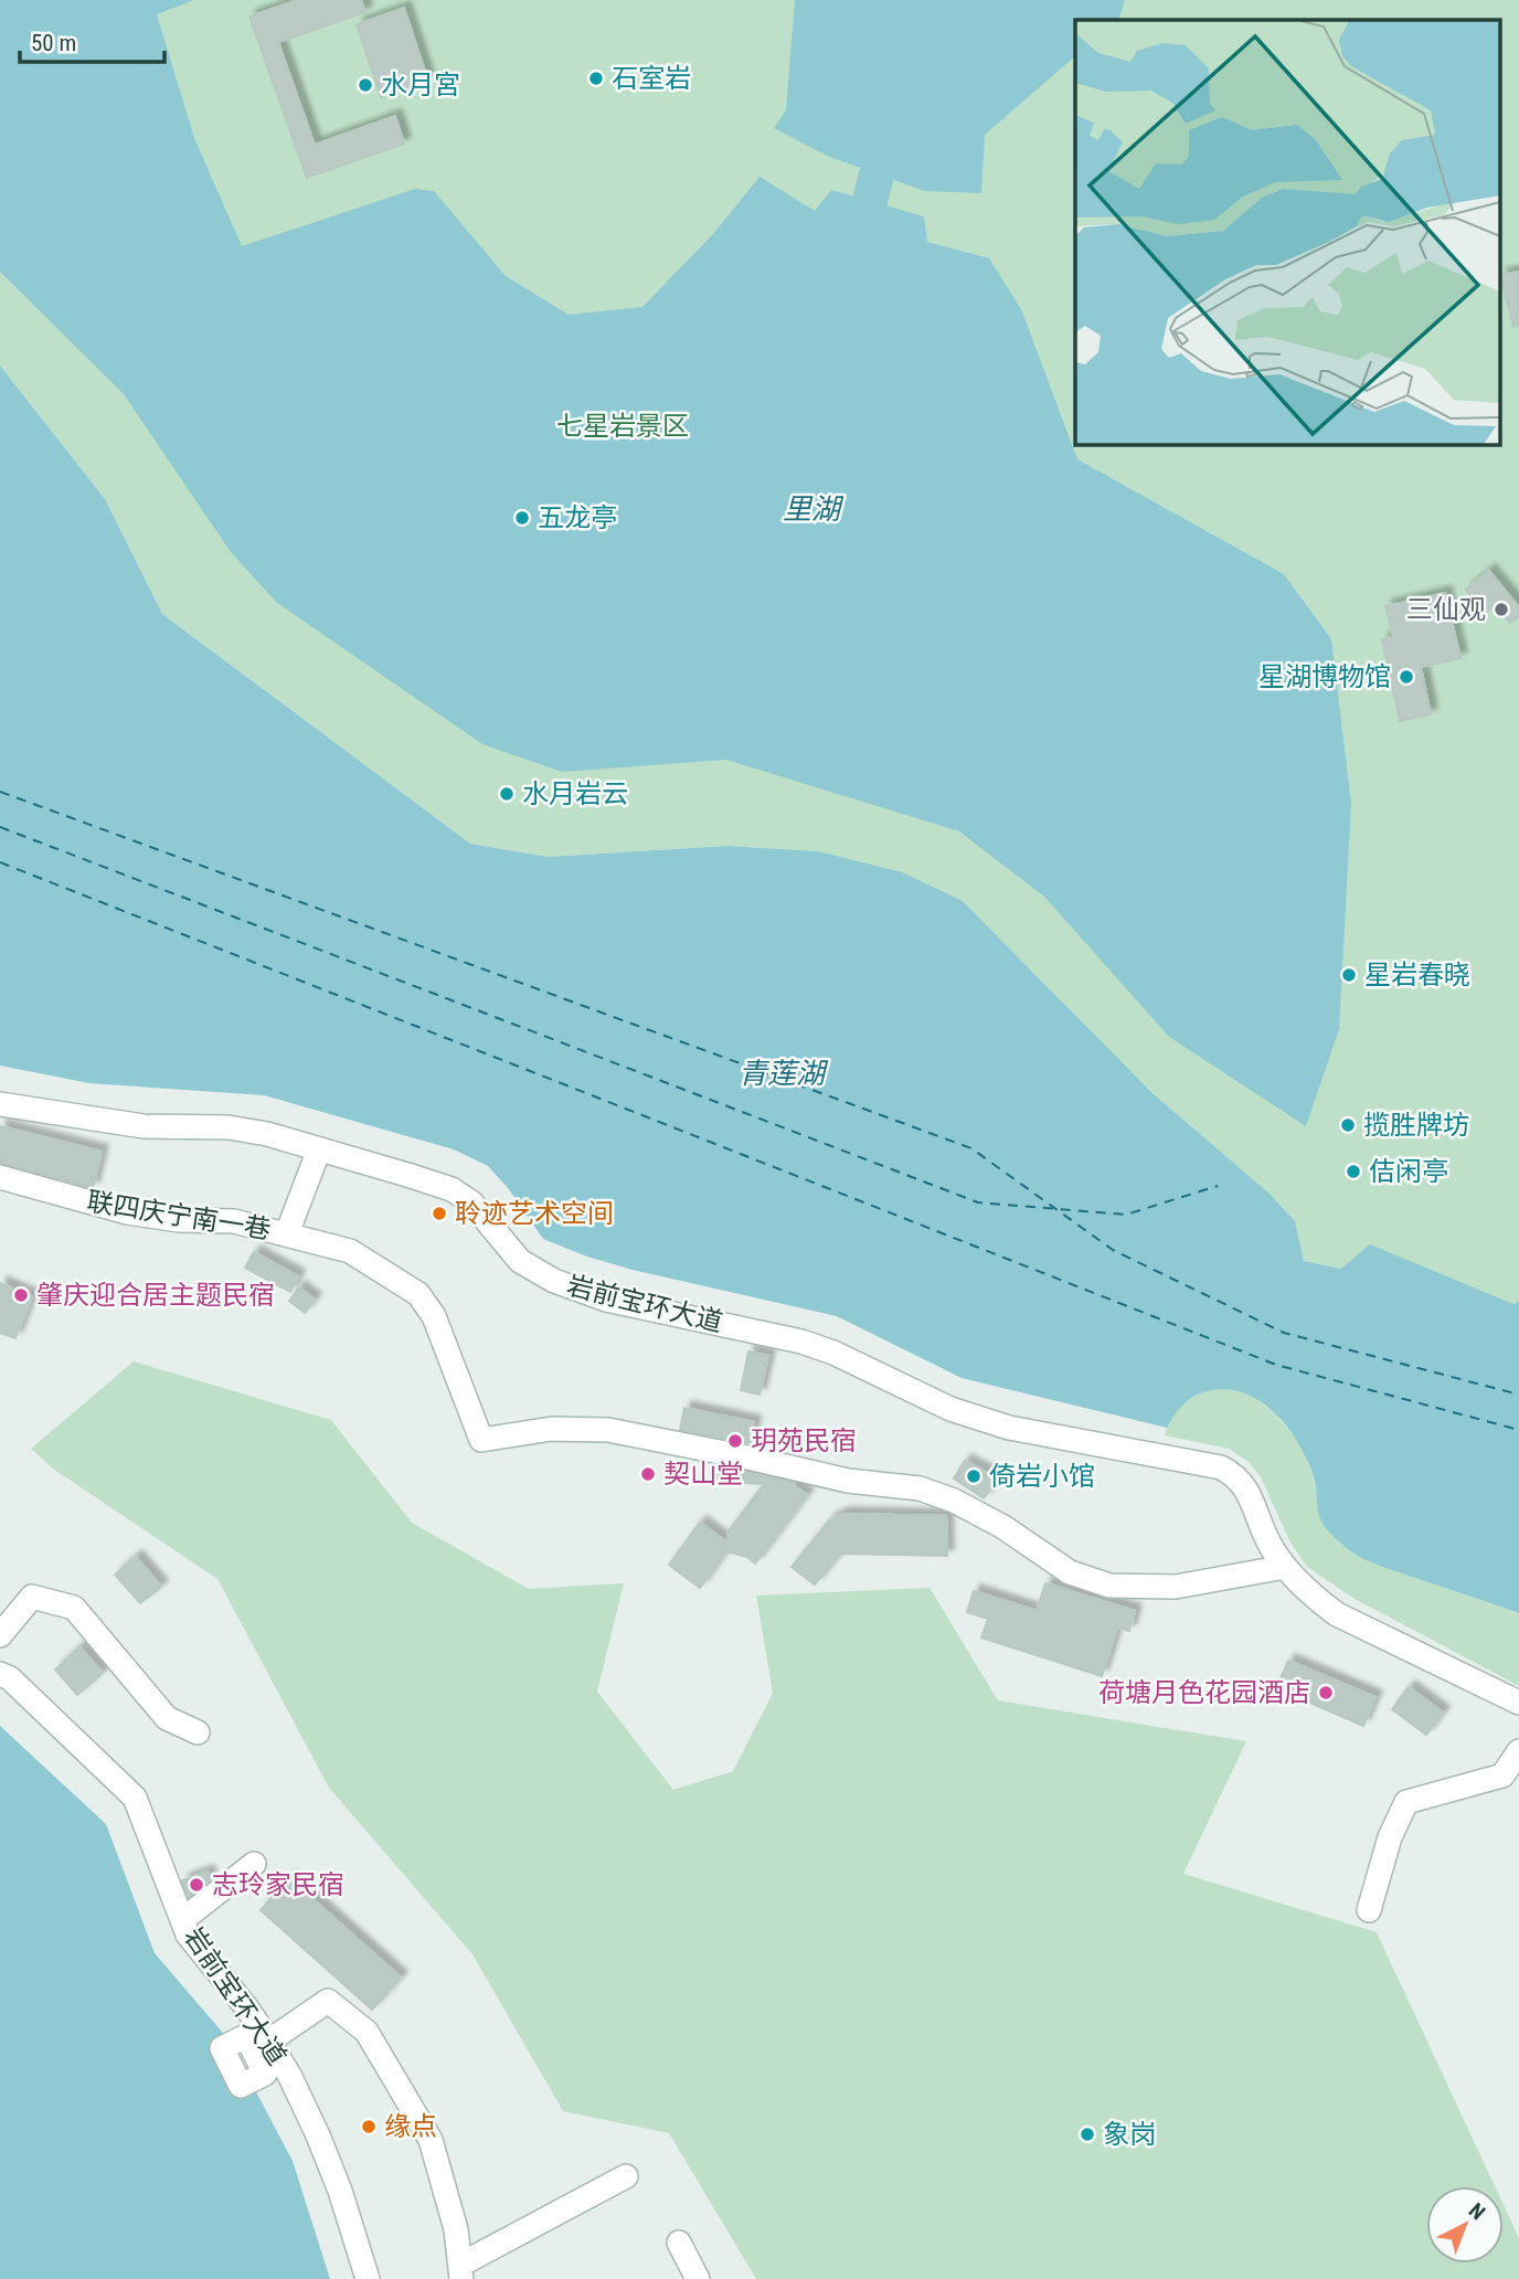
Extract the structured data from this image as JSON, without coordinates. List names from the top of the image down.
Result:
{
  "streets": {
    "street": ["联四庆宁南一巷", "岩前宝环大道"]
  },
  "crossings": [
    ["联四庆宁南一巷", "岩前宝环大道"]
  ],
  "water": ["里湖", "青莲湖"],
  "parks": ["七星岩景区"],
  "places": [
    "石室岩",
    "水月宮",
    "五龙亭",
    "三仙观",
    "星湖博物馆",
    "水月岩云",
    "星岩春晓",
    "揽胜牌坊",
    "佶闲亭",
    "聆迹艺术空间",
    "肇庆迎合居主题民宿",
    "玥苑民宿",
    "契山堂",
    "倚岩小馆",
    "荷塘月色花园酒店",
    "志玲家民宿",
    "缘点",
    "象岗"
  ],
  "scale_bar": "50 m",
  "north": "top right"
}
